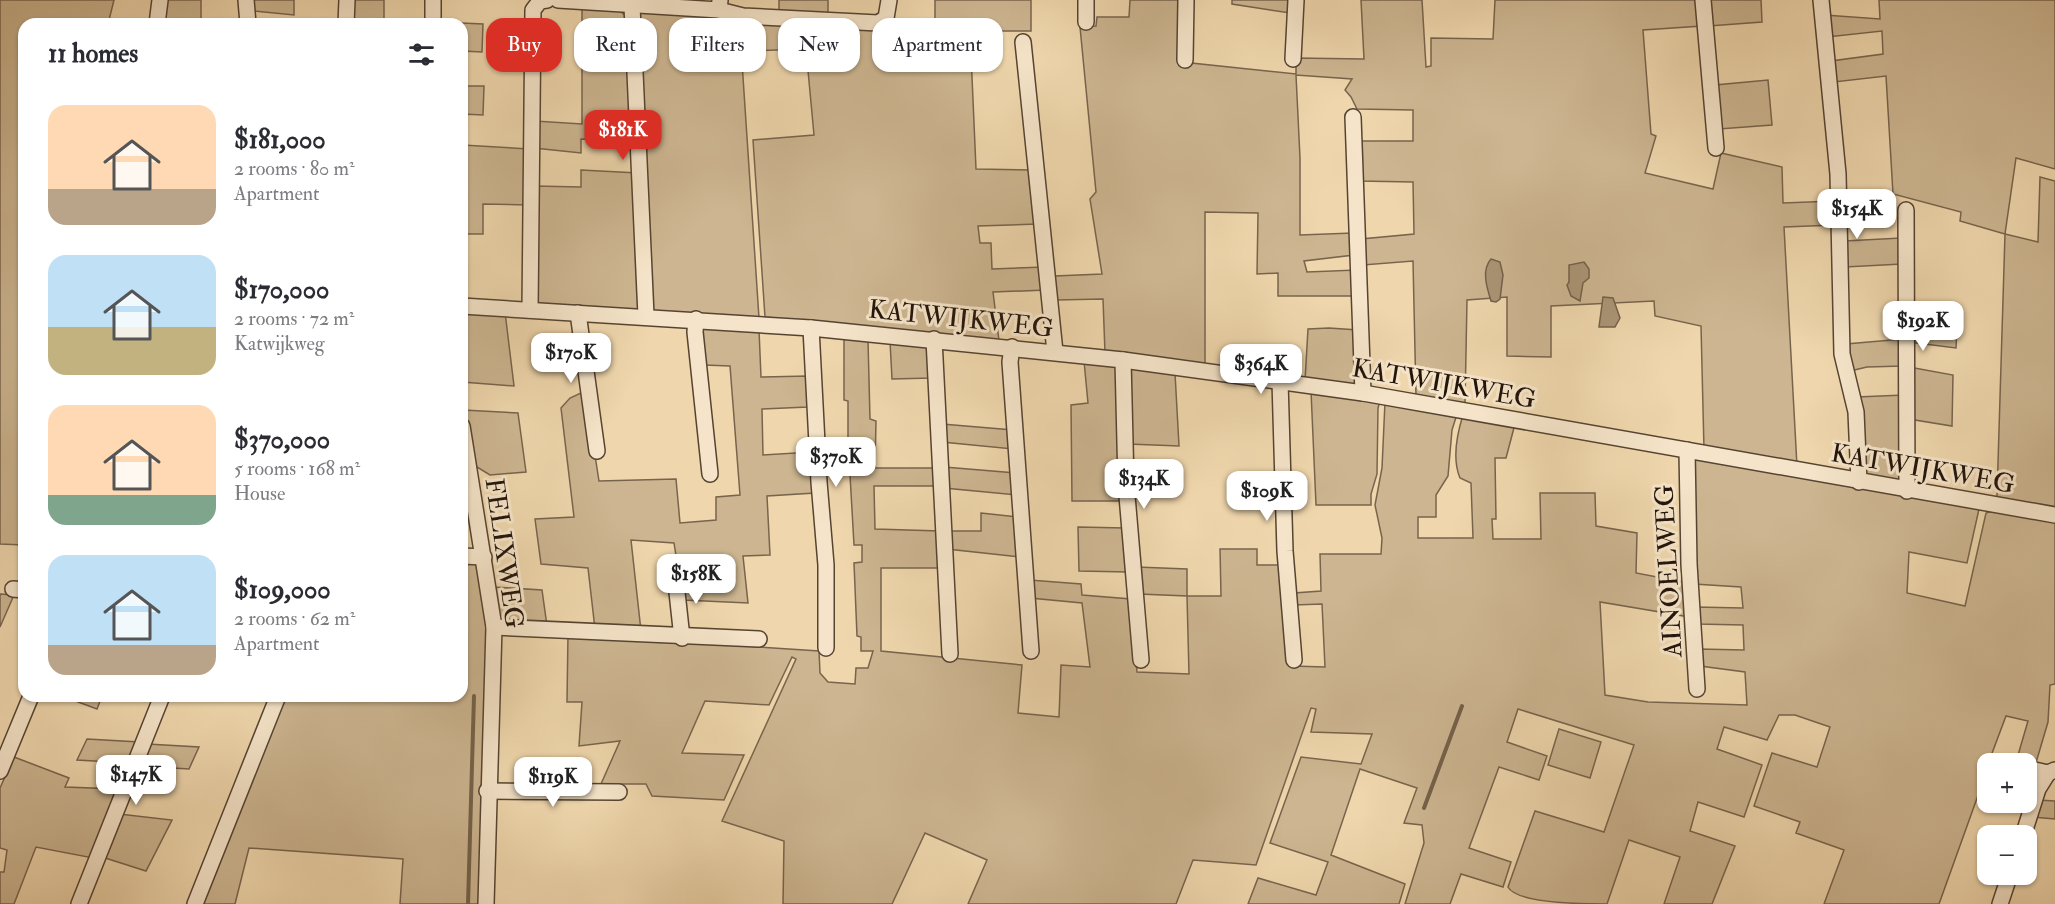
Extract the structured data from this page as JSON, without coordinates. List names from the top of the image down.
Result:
{
  "streets": {
    "street": ["KATWIJKWEG", "FELIXWEG", "AINOELWEG"]
  },
  "crossings": [
    ["KATWIJKWEG", "AINOELWEG"]
  ],
  "page": {
    "chip": [
      "Buy",
      "Rent",
      "Filters",
      "New",
      "Apartment"
    ],
    "heading": "11 homes",
    "list": [
      {
        "name": "$181,000",
        "note": "2 rooms · 80 m² · Apartment"
      },
      {
        "name": "$170,000",
        "note": "2 rooms · 72 m² · Katwijkweg"
      },
      {
        "name": "$370,000",
        "note": "5 rooms · 168 m² · House"
      },
      {
        "name": "$109,000",
        "note": "2 rooms · 62 m² · Apartment"
      }
    ],
    "price": [
      "$181K",
      "$154K",
      "$192K",
      "$170K",
      "$364K",
      "$370K",
      "$134K",
      "$109K",
      "$158K",
      "$147K",
      "$119K"
    ],
    "map_buttons": ["+", "−"]
  }
}
